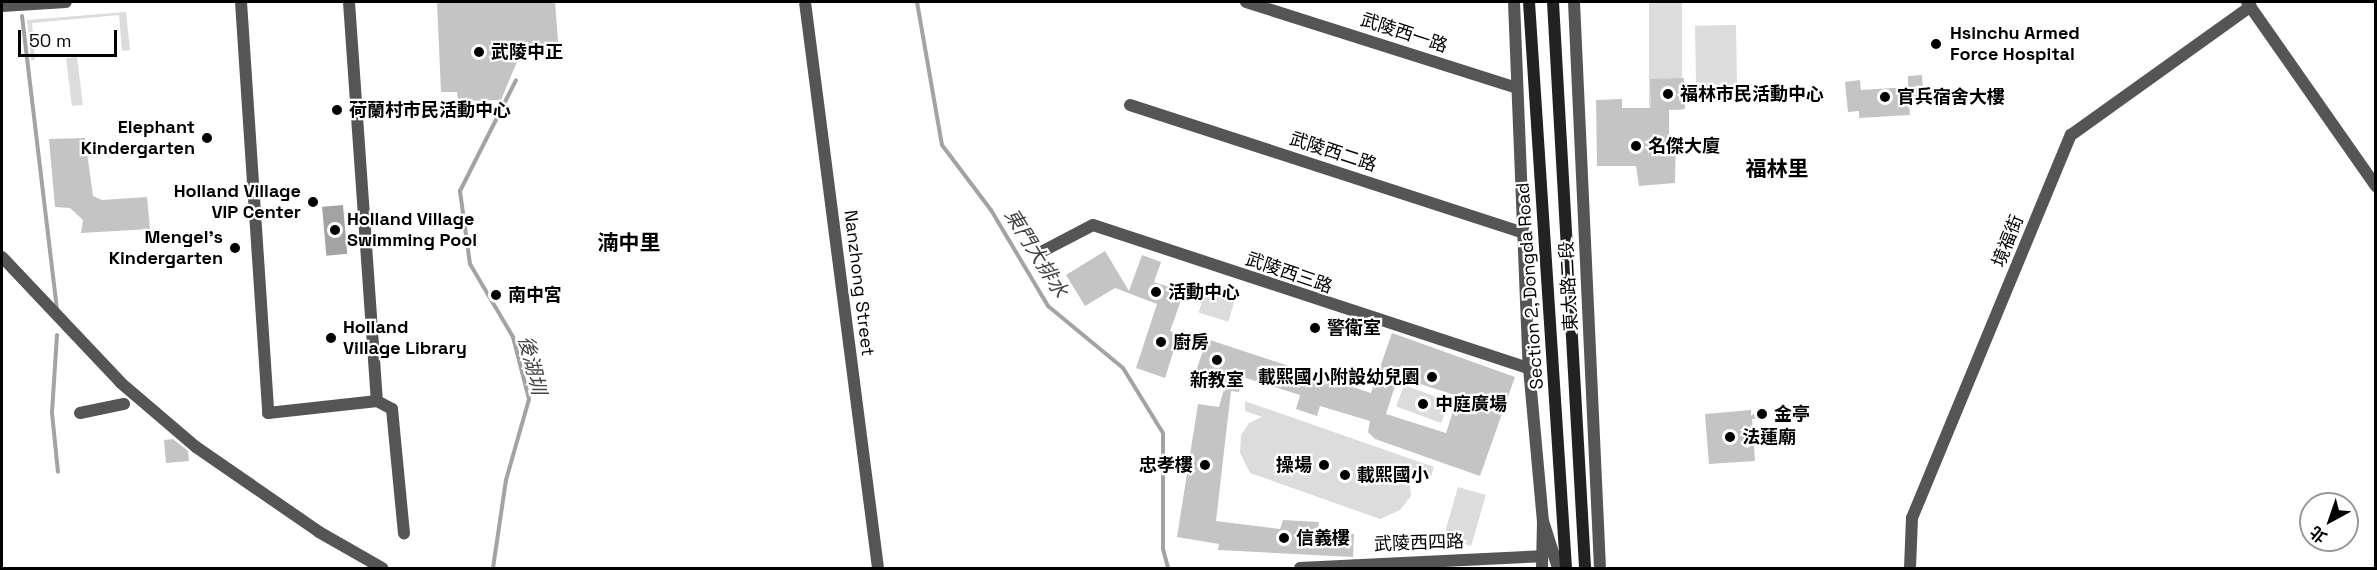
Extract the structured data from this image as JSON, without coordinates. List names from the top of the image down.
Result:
{
  "streets": {
    "main road": ["Section 2, Dongda Road"],
    "street": [
      "武陵西一路",
      "武陵西二路",
      "境福街",
      "武陵西三路",
      "Nanzhong Street",
      "東大路二段",
      "武陵西四路"
    ]
  },
  "districts": ["福林里", "湳中里"],
  "water": ["東門大排水", "後湖圳"],
  "places": [
    "Hsinchu Armed Force Hospital",
    "武陵中正",
    "福林市民活動中心",
    "官兵宿舍大樓",
    "荷蘭村市民活動中心",
    "Elephant Kindergarten",
    "名傑大廈",
    "Holland Village VIP Center",
    "Holland Village Swimming Pool",
    "Mengel's Kindergarten",
    "活動中心",
    "南中宮",
    "警衛室",
    "Holland Village Library",
    "廚房",
    "新教室",
    "載熙國小附設幼兒園",
    "中庭廣場",
    "金亭",
    "法蓮廟",
    "忠孝樓",
    "操場",
    "載熙國小",
    "信義樓"
  ],
  "scale_bar": "50 m",
  "north": "bottom left"
}
